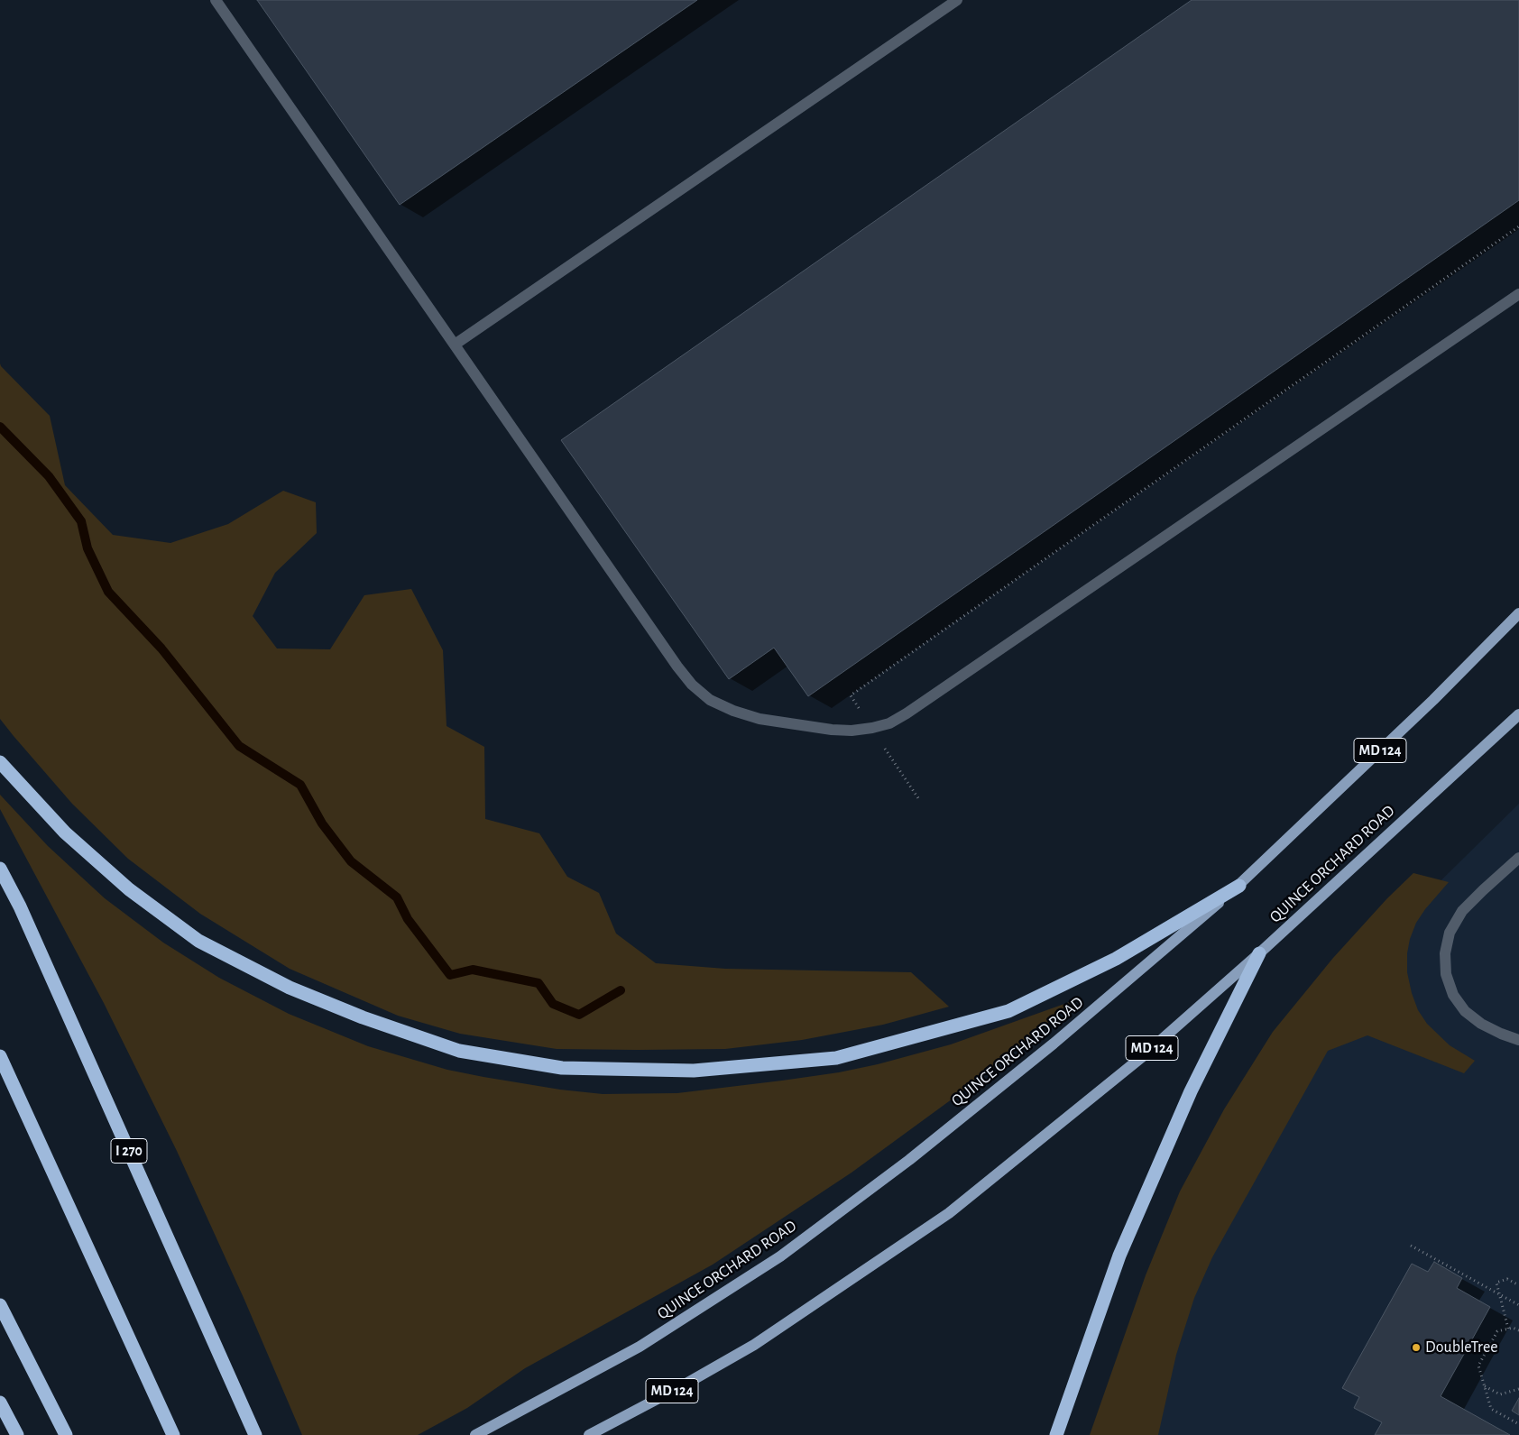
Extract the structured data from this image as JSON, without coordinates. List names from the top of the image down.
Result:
{
  "streets": {
    "highway": ["I 270"],
    "main road": ["MD 124", "QUINCE ORCHARD ROAD"]
  },
  "places": ["DoubleTree"]
}
